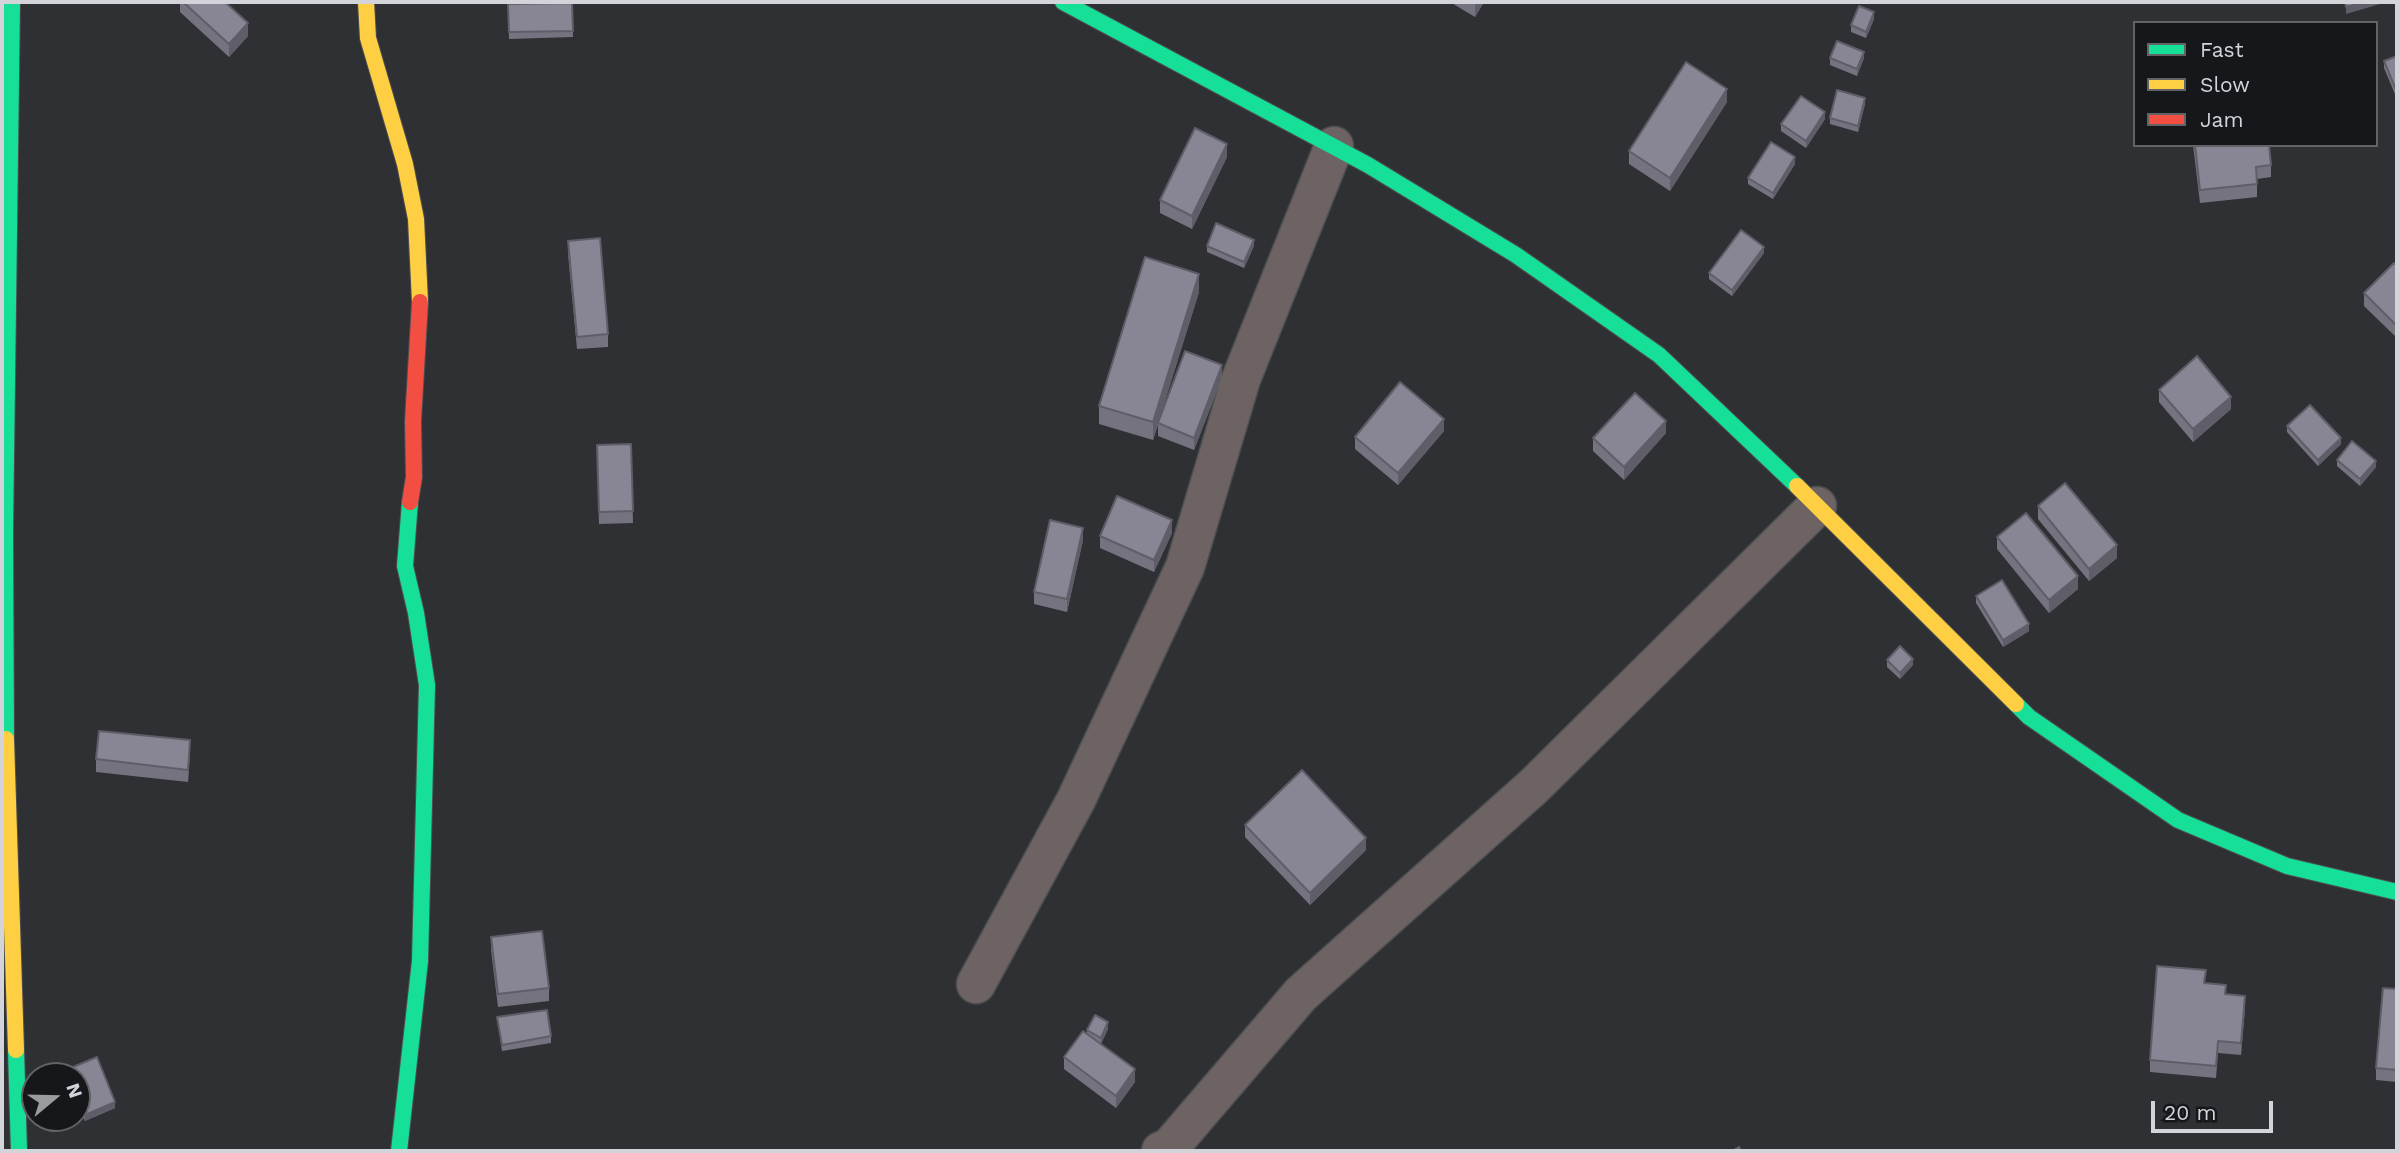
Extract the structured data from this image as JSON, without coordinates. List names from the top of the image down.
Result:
{
  "legend": ["Fast", "Slow", "Jam"],
  "scale_bar": "20 m",
  "north": "right"
}
